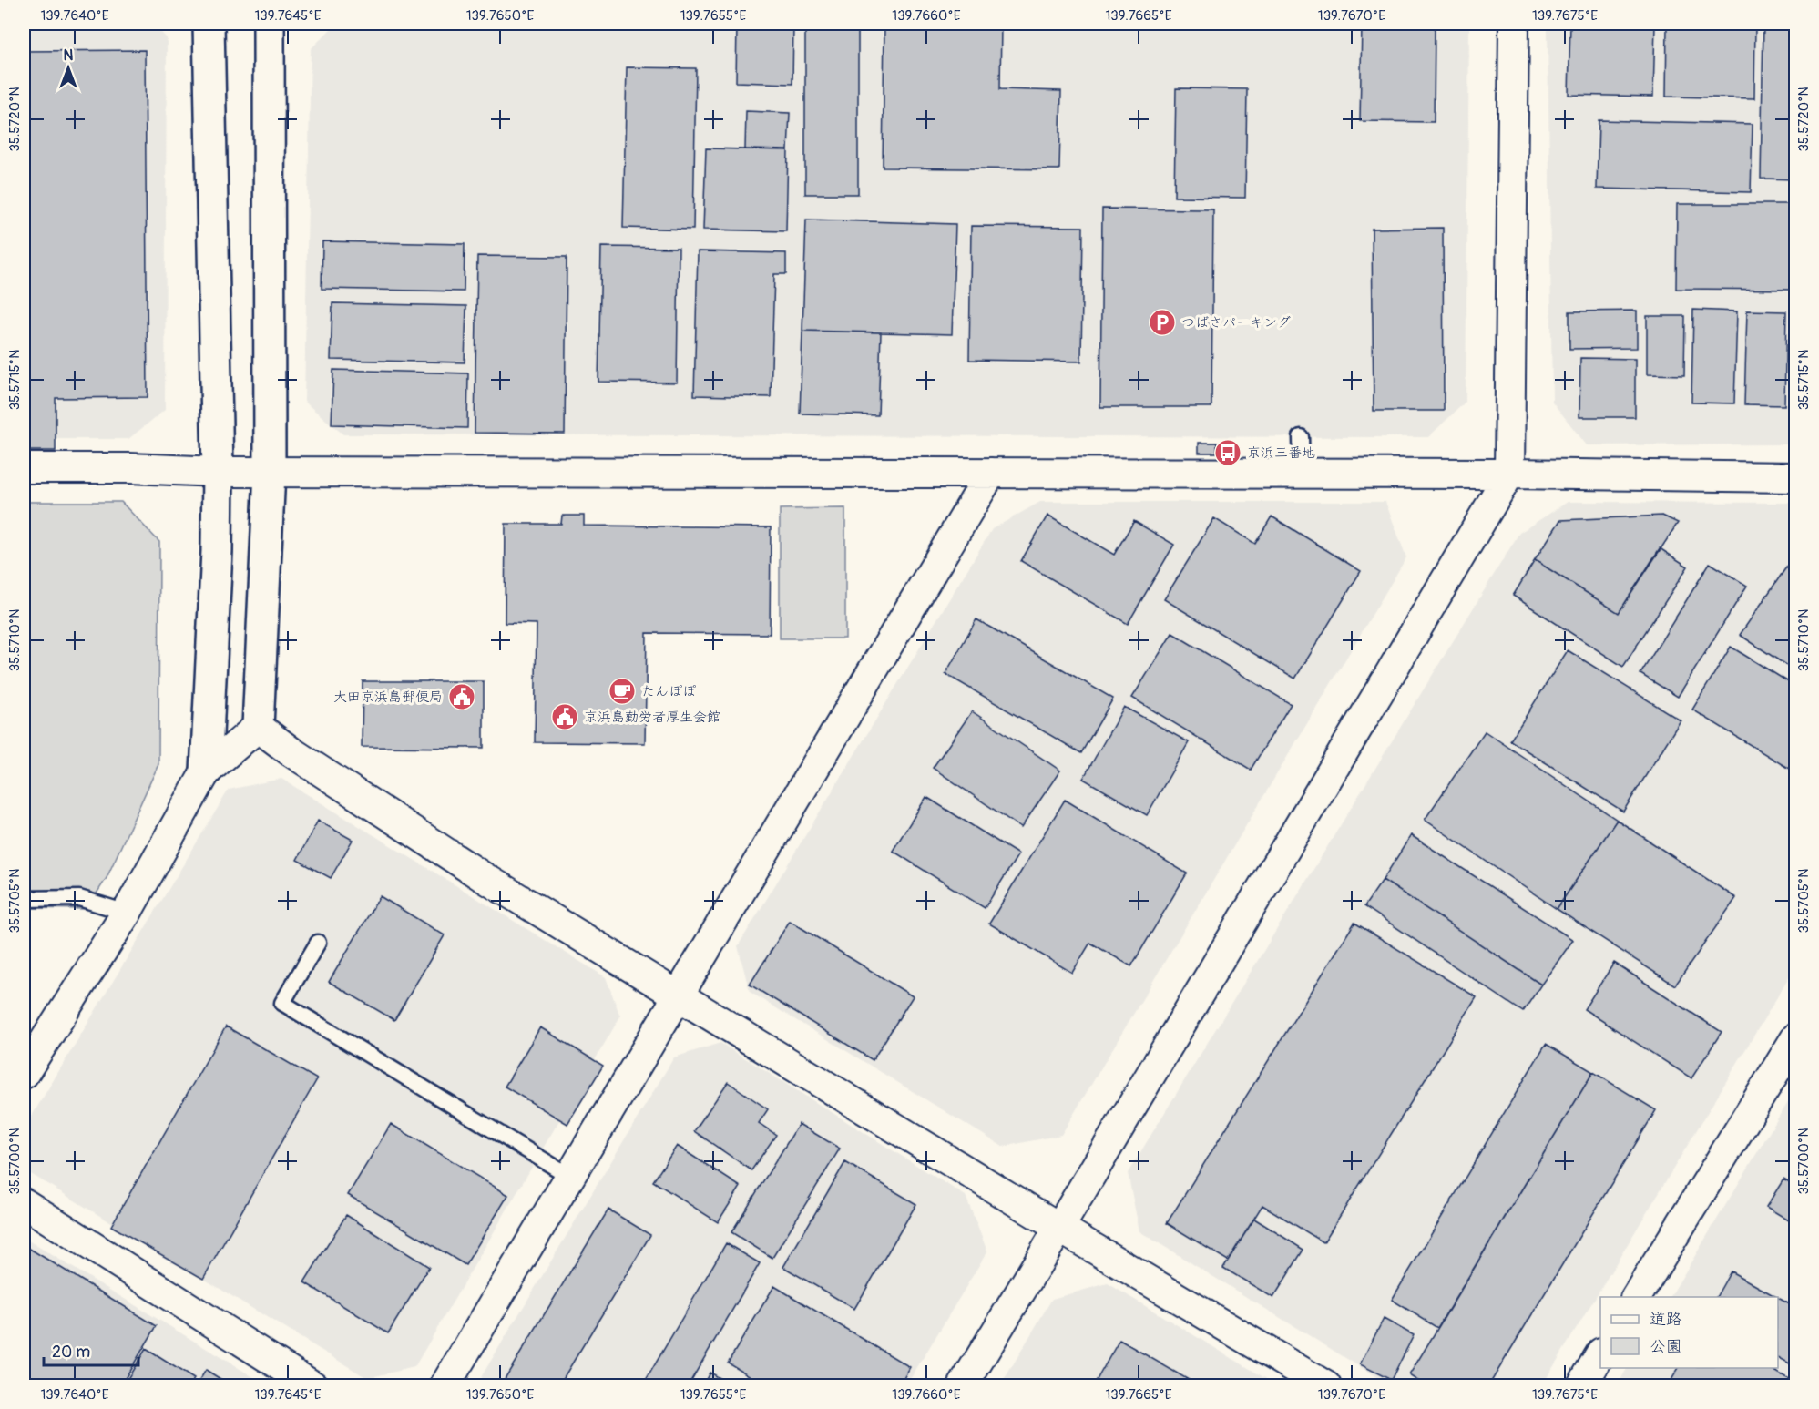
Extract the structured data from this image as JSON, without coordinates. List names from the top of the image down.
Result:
{
  "places": {
    "parking": ["つばさパーキング"],
    "bus stop": ["京浜三番地"],
    "cafe": ["たんぽぽ"],
    "public building": ["大田京浜島郵便局", "京浜島勤労者厚生会館"]
  },
  "legend": ["道路", "公園"],
  "scale_bar": "20 m",
  "north": "top",
  "coordinates": [
    "139.7640°E",
    "139.7645°E",
    "139.7650°E",
    "139.7655°E",
    "139.7660°E",
    "139.7665°E",
    "139.7670°E",
    "139.7675°E",
    "35.5720°N",
    "35.5715°N",
    "35.5710°N",
    "35.5705°N",
    "35.5700°N"
  ]
}
